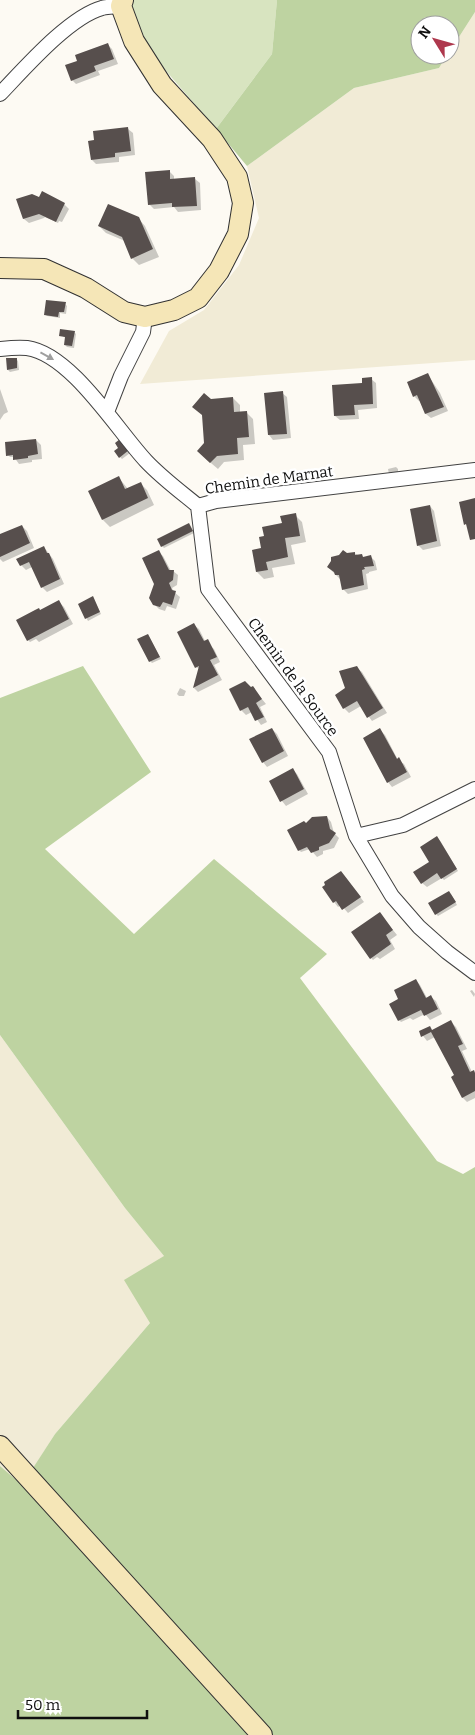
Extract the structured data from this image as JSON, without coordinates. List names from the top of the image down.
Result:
{
  "streets": {
    "street": ["Chemin de Marnat", "Chemin de la Source"]
  },
  "crossings": [
    ["Chemin de Marnat", "Chemin de la Source"]
  ],
  "scale_bar": "50 m",
  "north": "top left"
}
